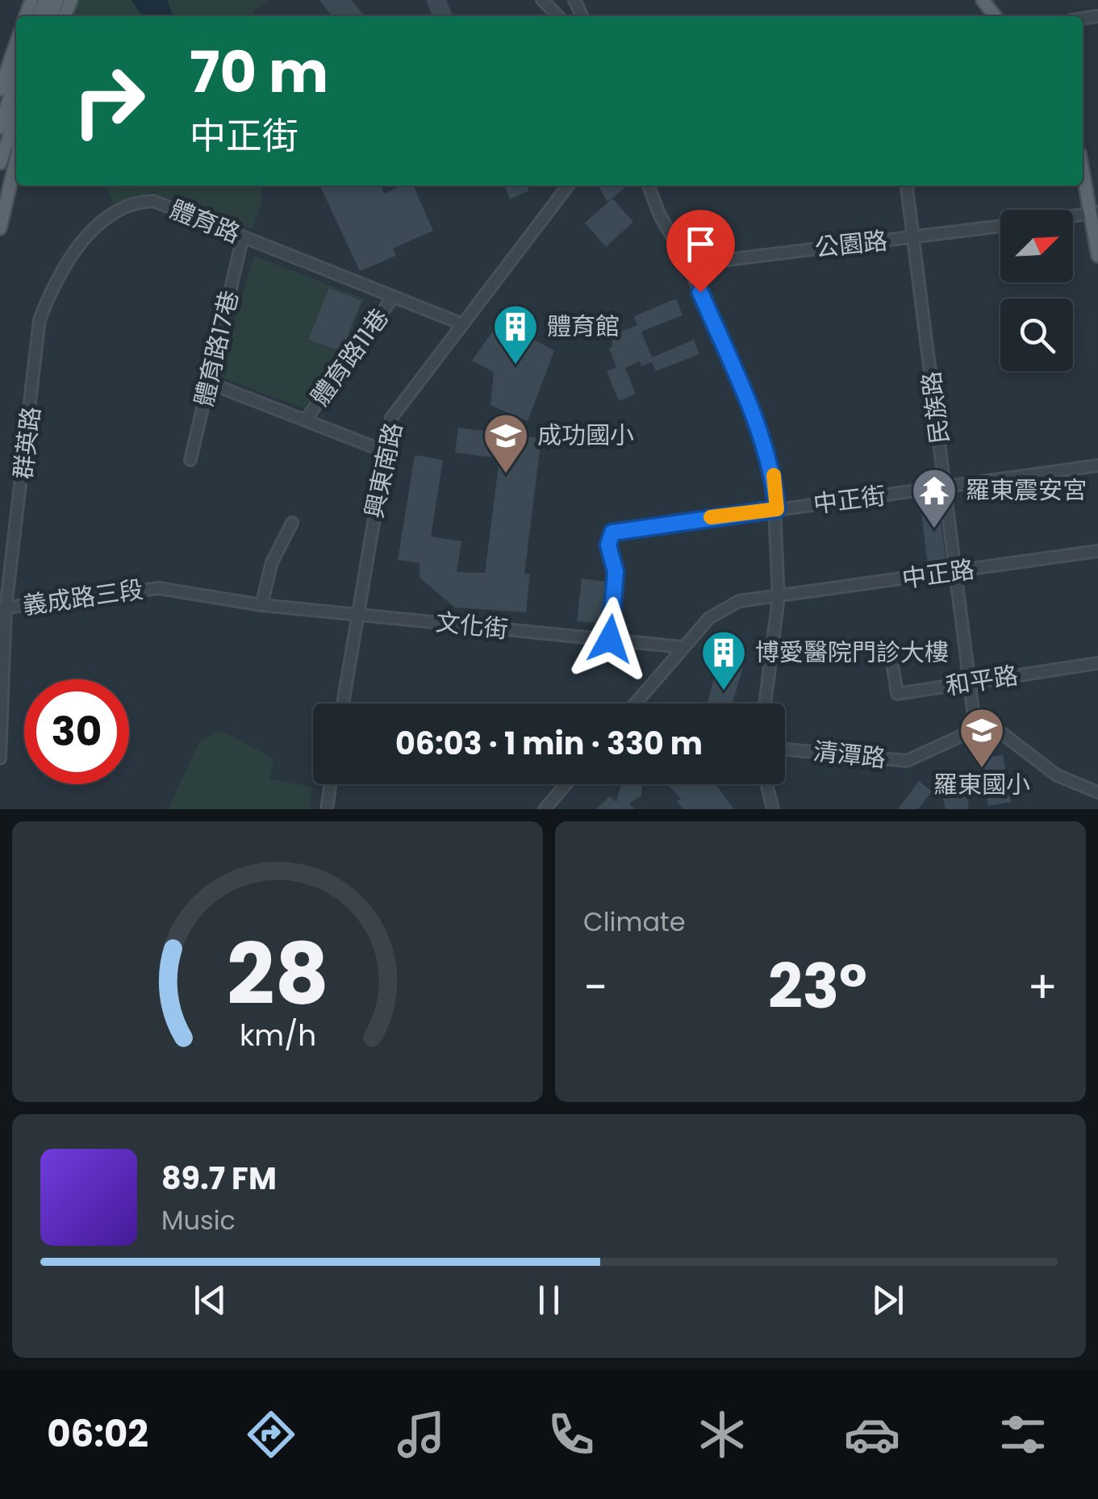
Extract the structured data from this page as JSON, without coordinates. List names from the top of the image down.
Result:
{
  "streets": {
    "street": [
      "體育路",
      "公園路",
      "體育路17巷",
      "體育路11巷",
      "民族路",
      "群英路",
      "興東南路",
      "中正街",
      "中正路",
      "義成路三段",
      "文化街",
      "和平路",
      "清潭路"
    ]
  },
  "crossings": [
    ["體育路", "體育路17巷"],
    ["體育路", "體育路11巷"],
    ["體育路", "群英路"],
    ["體育路", "興東南路"],
    ["公園路", "民族路"],
    ["民族路", "中正街"],
    ["民族路", "中正路"],
    ["民族路", "和平路"],
    ["民族路", "清潭路"],
    ["群英路", "義成路三段"],
    ["興東南路", "文化街"],
    ["中正街", "文化街"],
    ["中正路", "文化街"],
    ["義成路三段", "文化街"]
  ],
  "places": {
    "building": ["體育館", "博愛醫院門診大樓"],
    "school or university": ["成功國小", "羅東國小"],
    "temple": ["羅東震安宮"]
  },
  "north": "top right",
  "page": {
    "turn": ["70 m", "中正街"],
    "limit": "30",
    "trip": "06:03 · 1 min · 330 m",
    "tile": "Climate",
    "heat": ["−", "23°", "+"],
    "song": ["89.7 FM", "Music"],
    "tabs": "06:02",
    "gauge": ["28", "km/h"]
  }
}
